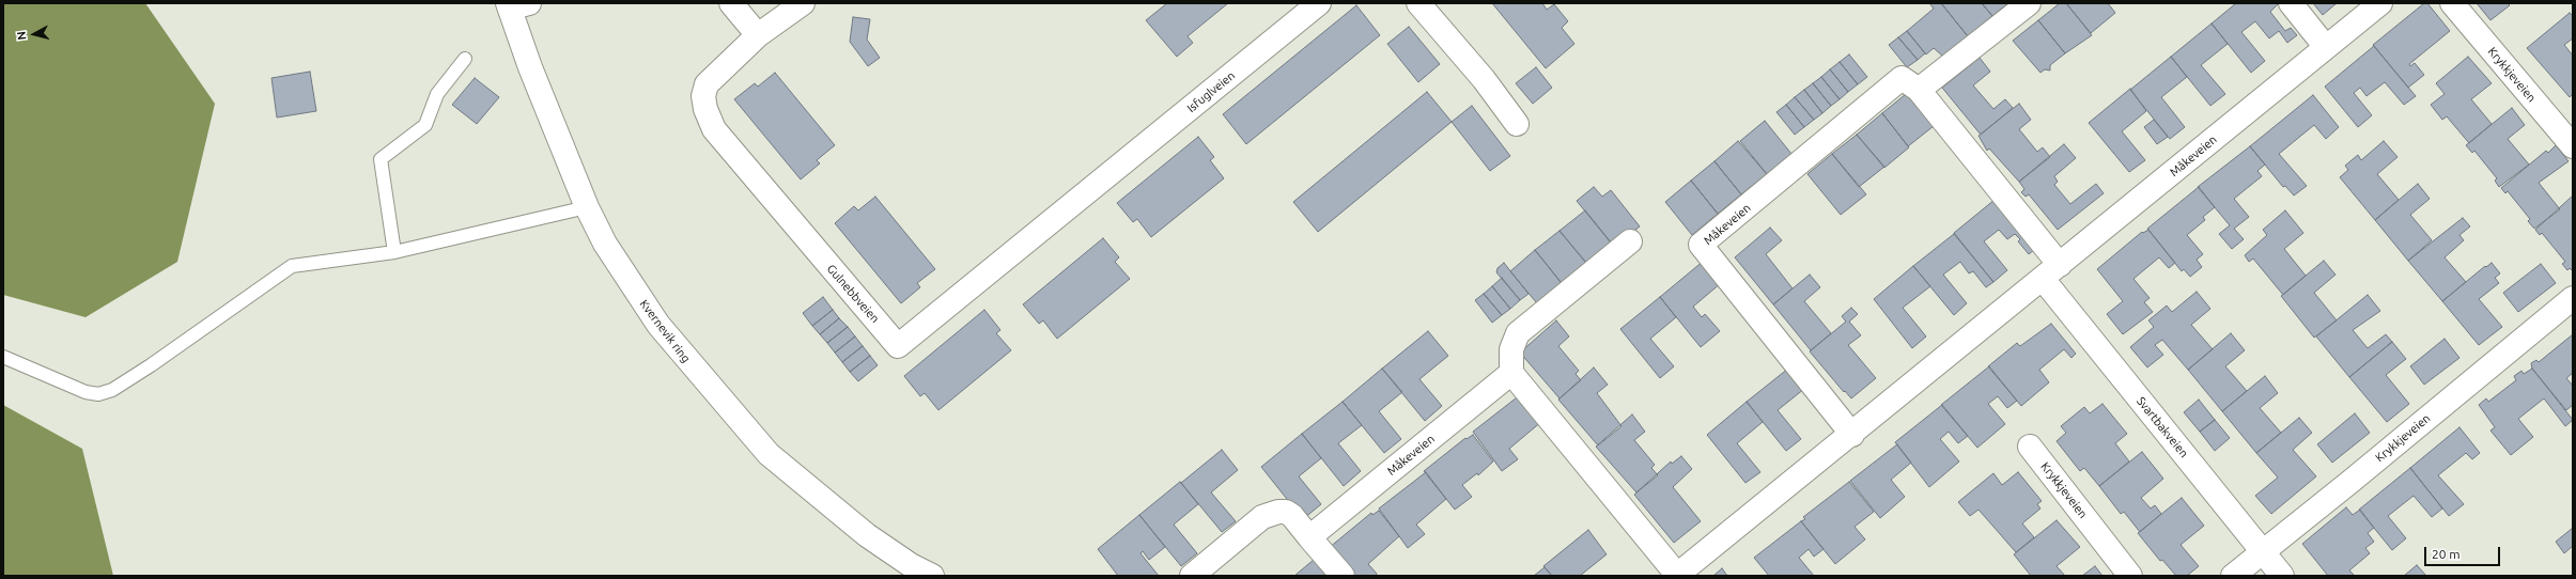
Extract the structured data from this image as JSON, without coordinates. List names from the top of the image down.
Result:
{
  "streets": {
    "street": [
      "Krykkjeveien",
      "Isfuglveien",
      "Måkeveien",
      "Gulnebbveien",
      "Kvernevik ring",
      "Svartbakveien"
    ]
  },
  "crossings": [
    ["Krykkjeveien", "Svartbakveien"],
    ["Isfuglveien", "Gulnebbveien"],
    ["Måkeveien", "Svartbakveien"]
  ],
  "scale_bar": "20 m",
  "north": "left"
}
